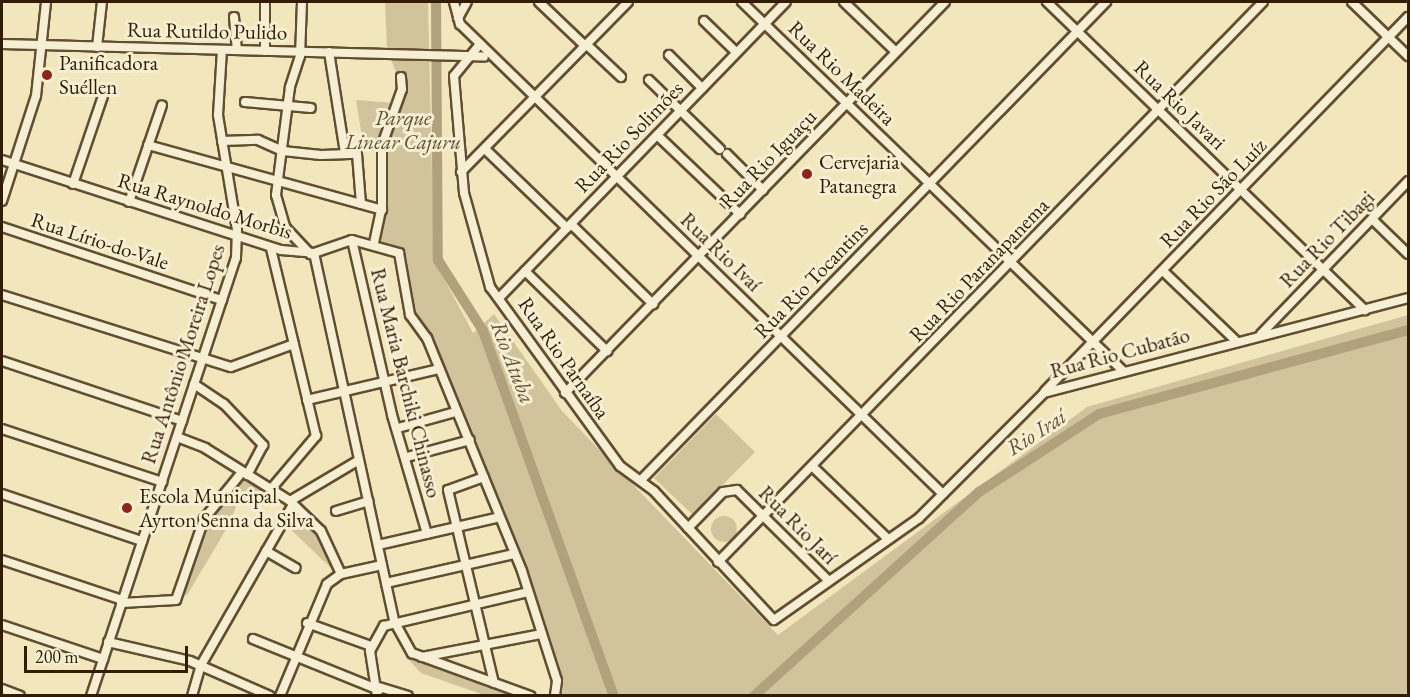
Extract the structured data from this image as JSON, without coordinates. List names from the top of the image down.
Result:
{
  "streets": {
    "street": [
      "Rua Rutildo Pulido",
      "Rua Rio Madeira",
      "Rua Rio Javari",
      "Rua Rio Solimões",
      "Rua Rio Iguaçu",
      "Rua Rio São Luíz",
      "Rua Raynoldo Morbis",
      "Rua Rio Tibagi",
      "Rua Lírio-do-Vale",
      "Rua Rio Ivaí",
      "Rua Rio Paranapanema",
      "Rua Rio Tocantins",
      "Rua Rio Cubatão",
      "Rua Antônio Moreira Lopes",
      "Rua Rio Parnaíba",
      "Rua Maria Barchiki Chinasso",
      "Rua Rio Jarí"
    ]
  },
  "crossings": [
    ["Rua Rutildo Pulido", "Rua Antônio Moreira Lopes"],
    ["Rua Rutildo Pulido", "Rua Rio Parnaíba"],
    ["Rua Rio Madeira", "Rua Rio Solimões"],
    ["Rua Rio Madeira", "Rua Rio Iguaçu"],
    ["Rua Rio Madeira", "Rua Rio São Luíz"],
    ["Rua Rio Madeira", "Rua Rio Paranapanema"],
    ["Rua Rio Madeira", "Rua Rio Tocantins"],
    ["Rua Rio Madeira", "Rua Rio Cubatão"],
    ["Rua Rio Javari", "Rua Rio São Luíz"],
    ["Rua Rio Javari", "Rua Rio Tibagi"],
    ["Rua Rio Javari", "Rua Rio Paranapanema"],
    ["Rua Rio Javari", "Rua Rio Tocantins"],
    ["Rua Rio Javari", "Rua Rio Cubatão"],
    ["Rua Rio Solimões", "Rua Rio Ivaí"],
    ["Rua Rio Solimões", "Rua Rio Parnaíba"],
    ["Rua Rio Iguaçu", "Rua Rio Ivaí"],
    ["Rua Rio Iguaçu", "Rua Rio Parnaíba"],
    ["Rua Rio São Luíz", "Rua Rio Cubatão"],
    ["Rua Raynoldo Morbis", "Rua Antônio Moreira Lopes"],
    ["Rua Raynoldo Morbis", "Rua Maria Barchiki Chinasso"],
    ["Rua Rio Tibagi", "Rua Rio Cubatão"],
    ["Rua Lírio-do-Vale", "Rua Antônio Moreira Lopes"],
    ["Rua Rio Ivaí", "Rua Rio Paranapanema"],
    ["Rua Rio Ivaí", "Rua Rio Tocantins"],
    ["Rua Rio Ivaí", "Rua Rio Cubatão"],
    ["Rua Rio Paranapanema", "Rua Rio Parnaíba"],
    ["Rua Rio Paranapanema", "Rua Rio Jarí"],
    ["Rua Rio Tocantins", "Rua Rio Parnaíba"],
    ["Rua Rio Cubatão", "Rua Rio Parnaíba"],
    ["Rua Rio Cubatão", "Rua Rio Jarí"],
    ["Rua Rio Parnaíba", "Rua Rio Jarí"]
  ],
  "water": ["Rio Atuba", "Rio Iraí"],
  "parks": ["Parque Linear Cajuru"],
  "places": ["Panificadora Suéllen", "Cervejaria Patanegra", "Escola Municipal Ayrton Senna da Silva"],
  "scale_bar": "200 m"
}
